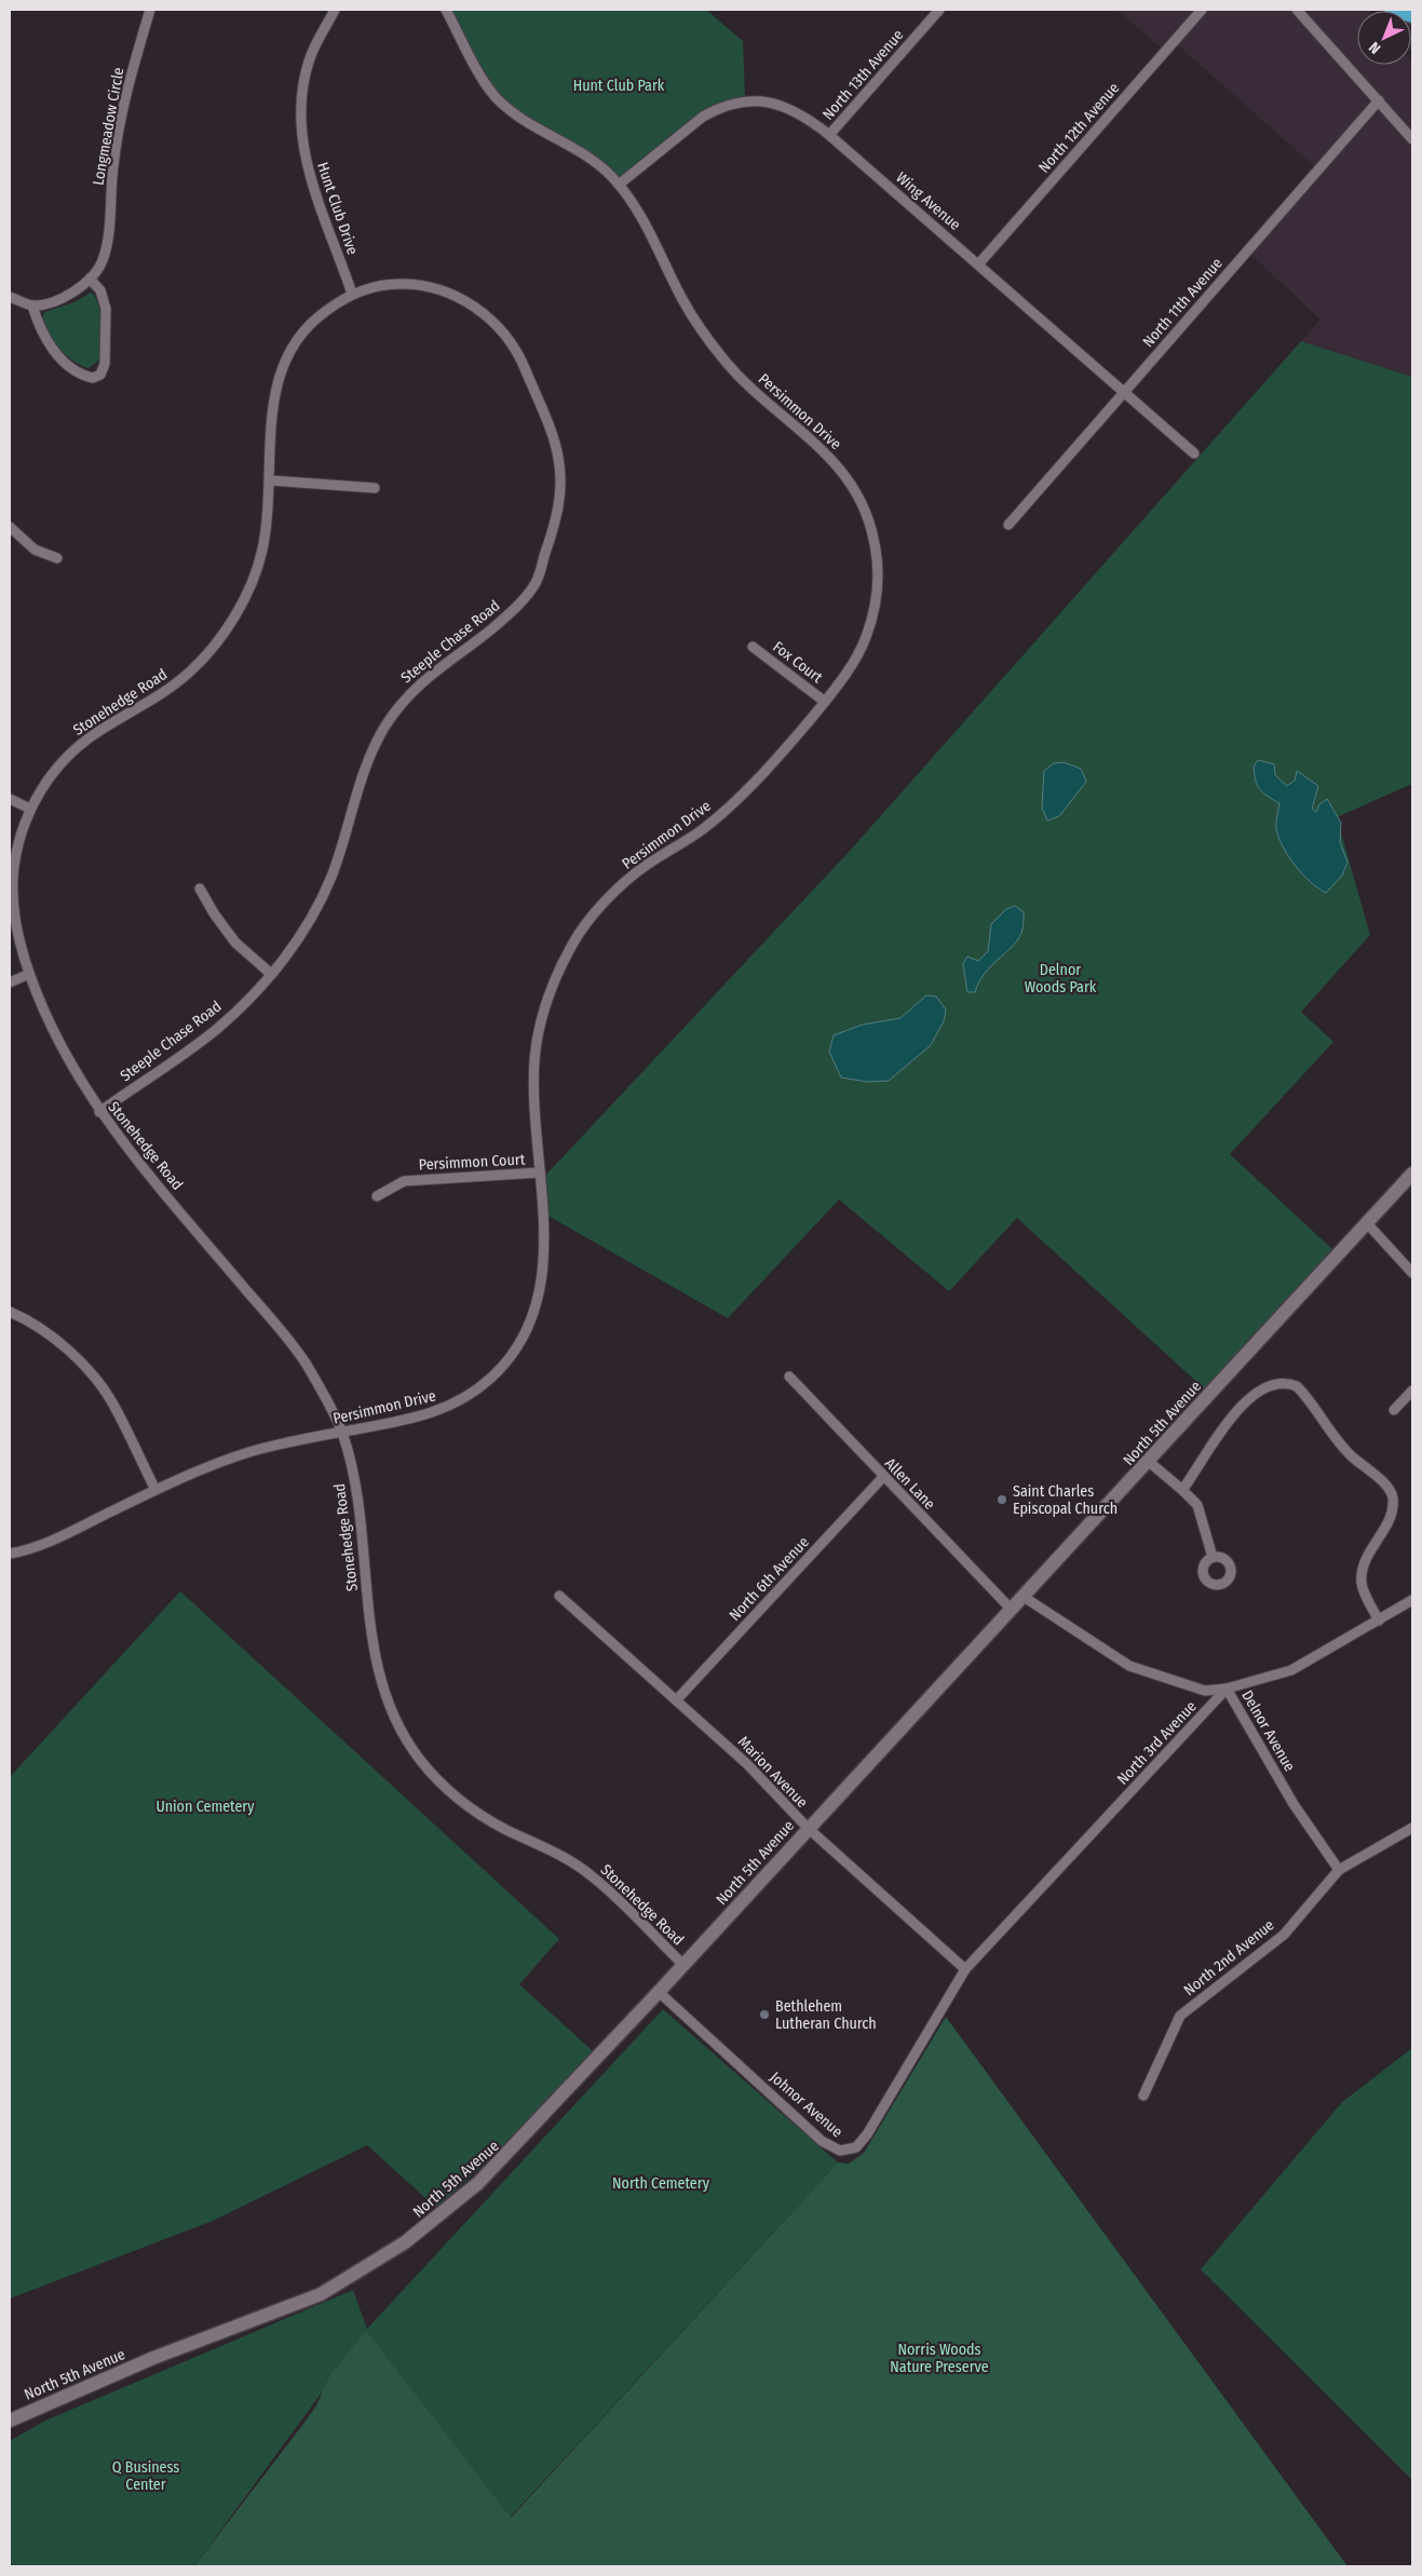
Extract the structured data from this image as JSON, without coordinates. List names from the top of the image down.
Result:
{
  "streets": {
    "main road": ["North 5th Avenue"],
    "street": [
      "North 13th Avenue",
      "Longmeadow Circle",
      "North 12th Avenue",
      "Wing Avenue",
      "Hunt Club Drive",
      "North 11th Avenue",
      "Persimmon Drive",
      "Steeple Chase Road",
      "Fox Court",
      "Stonehedge Road",
      "Persimmon Court",
      "Allen Lane",
      "North 6th Avenue",
      "Delnor Avenue",
      "North 3rd Avenue",
      "Marion Avenue",
      "North 2nd Avenue",
      "Johnor Avenue"
    ]
  },
  "crossings": [
    ["North 13th Avenue", "Wing Avenue"],
    ["North 12th Avenue", "Wing Avenue"],
    ["Wing Avenue", "North 11th Avenue"],
    ["Wing Avenue", "Persimmon Drive"],
    ["Hunt Club Drive", "Steeple Chase Road"],
    ["Hunt Club Drive", "Stonehedge Road"],
    ["Persimmon Drive", "Fox Court"],
    ["Persimmon Drive", "Stonehedge Road"],
    ["Persimmon Drive", "Persimmon Court"],
    ["Steeple Chase Road", "Stonehedge Road"],
    ["Stonehedge Road", "North 5th Avenue"],
    ["North 5th Avenue", "Allen Lane"],
    ["North 5th Avenue", "Delnor Avenue"],
    ["North 5th Avenue", "Marion Avenue"],
    ["North 5th Avenue", "Johnor Avenue"],
    ["Allen Lane", "North 6th Avenue"],
    ["North 6th Avenue", "Marion Avenue"],
    ["Delnor Avenue", "North 3rd Avenue"],
    ["Delnor Avenue", "North 2nd Avenue"],
    ["North 3rd Avenue", "Marion Avenue"],
    ["North 3rd Avenue", "Johnor Avenue"],
    ["Marion Avenue", "Johnor Avenue"]
  ],
  "parks": [
    "Hunt Club Park",
    "Delnor Woods Park",
    "Union Cemetery",
    "North Cemetery",
    "Norris Woods Nature Preserve",
    "Q Business Center"
  ],
  "places": ["Saint Charles Episcopal Church", "Bethlehem Lutheran Church"],
  "north": "bottom left"
}
